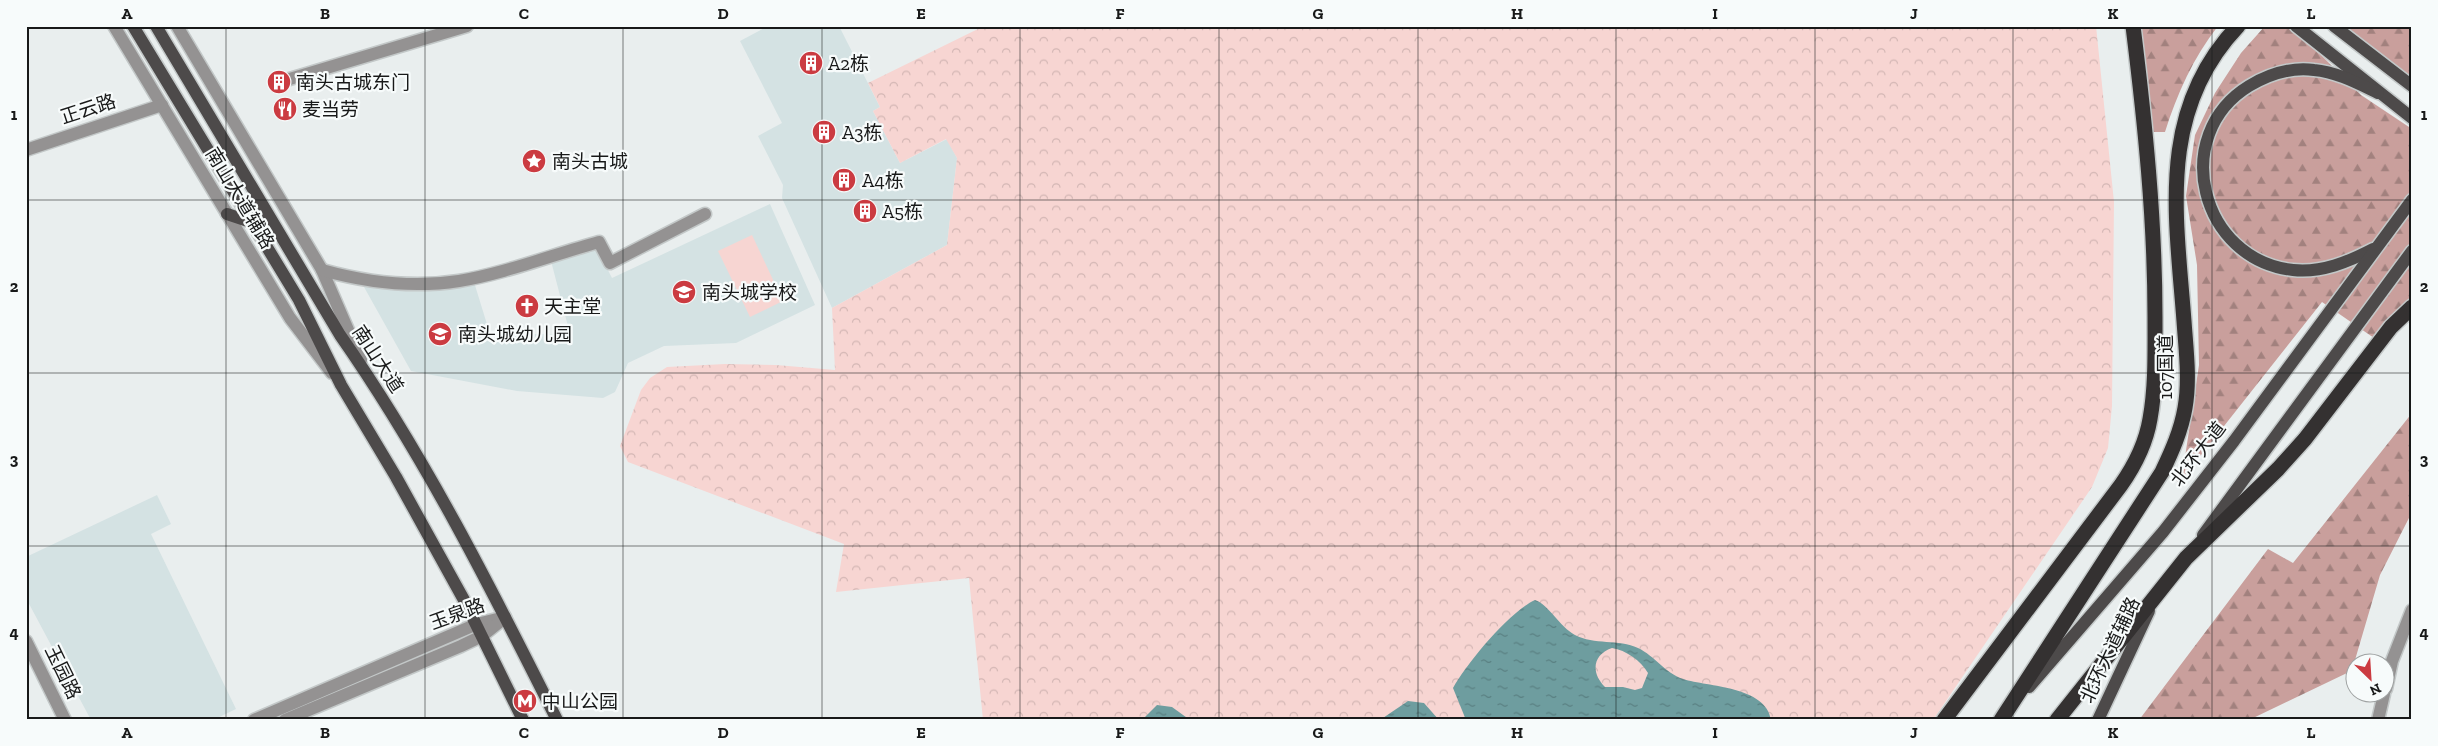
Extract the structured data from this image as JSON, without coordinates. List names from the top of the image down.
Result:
{
  "streets": {
    "highway": ["107国道", "北环大道"],
    "main road": ["南山大道", "北环大道辅路"],
    "street": [
      "正云路",
      "南山大道辅路",
      "玉泉路",
      "玉园路"
    ]
  },
  "crossings": [
    ["正云路", "南山大道辅路"],
    ["南山大道辅路", "南山大道"],
    ["南山大道", "玉泉路"],
    ["107国道", "北环大道"]
  ],
  "places": {
    "building": [
      "A2栋",
      "南头古城东门",
      "A3栋",
      "A4栋",
      "A5栋"
    ],
    "restaurant": ["麦当劳"],
    "place": ["南头古城"],
    "school or university": ["南头城学校", "南头城幼儿园"],
    "church": ["天主堂"],
    "metro station": ["中山公园"]
  },
  "north": "bottom right",
  "grid": {
    "columns": [
      "A",
      "B",
      "C",
      "D",
      "E",
      "F",
      "G",
      "H",
      "I",
      "J",
      "K",
      "L"
    ],
    "rows": [
      "1",
      "2",
      "3",
      "4"
    ]
  }
}
